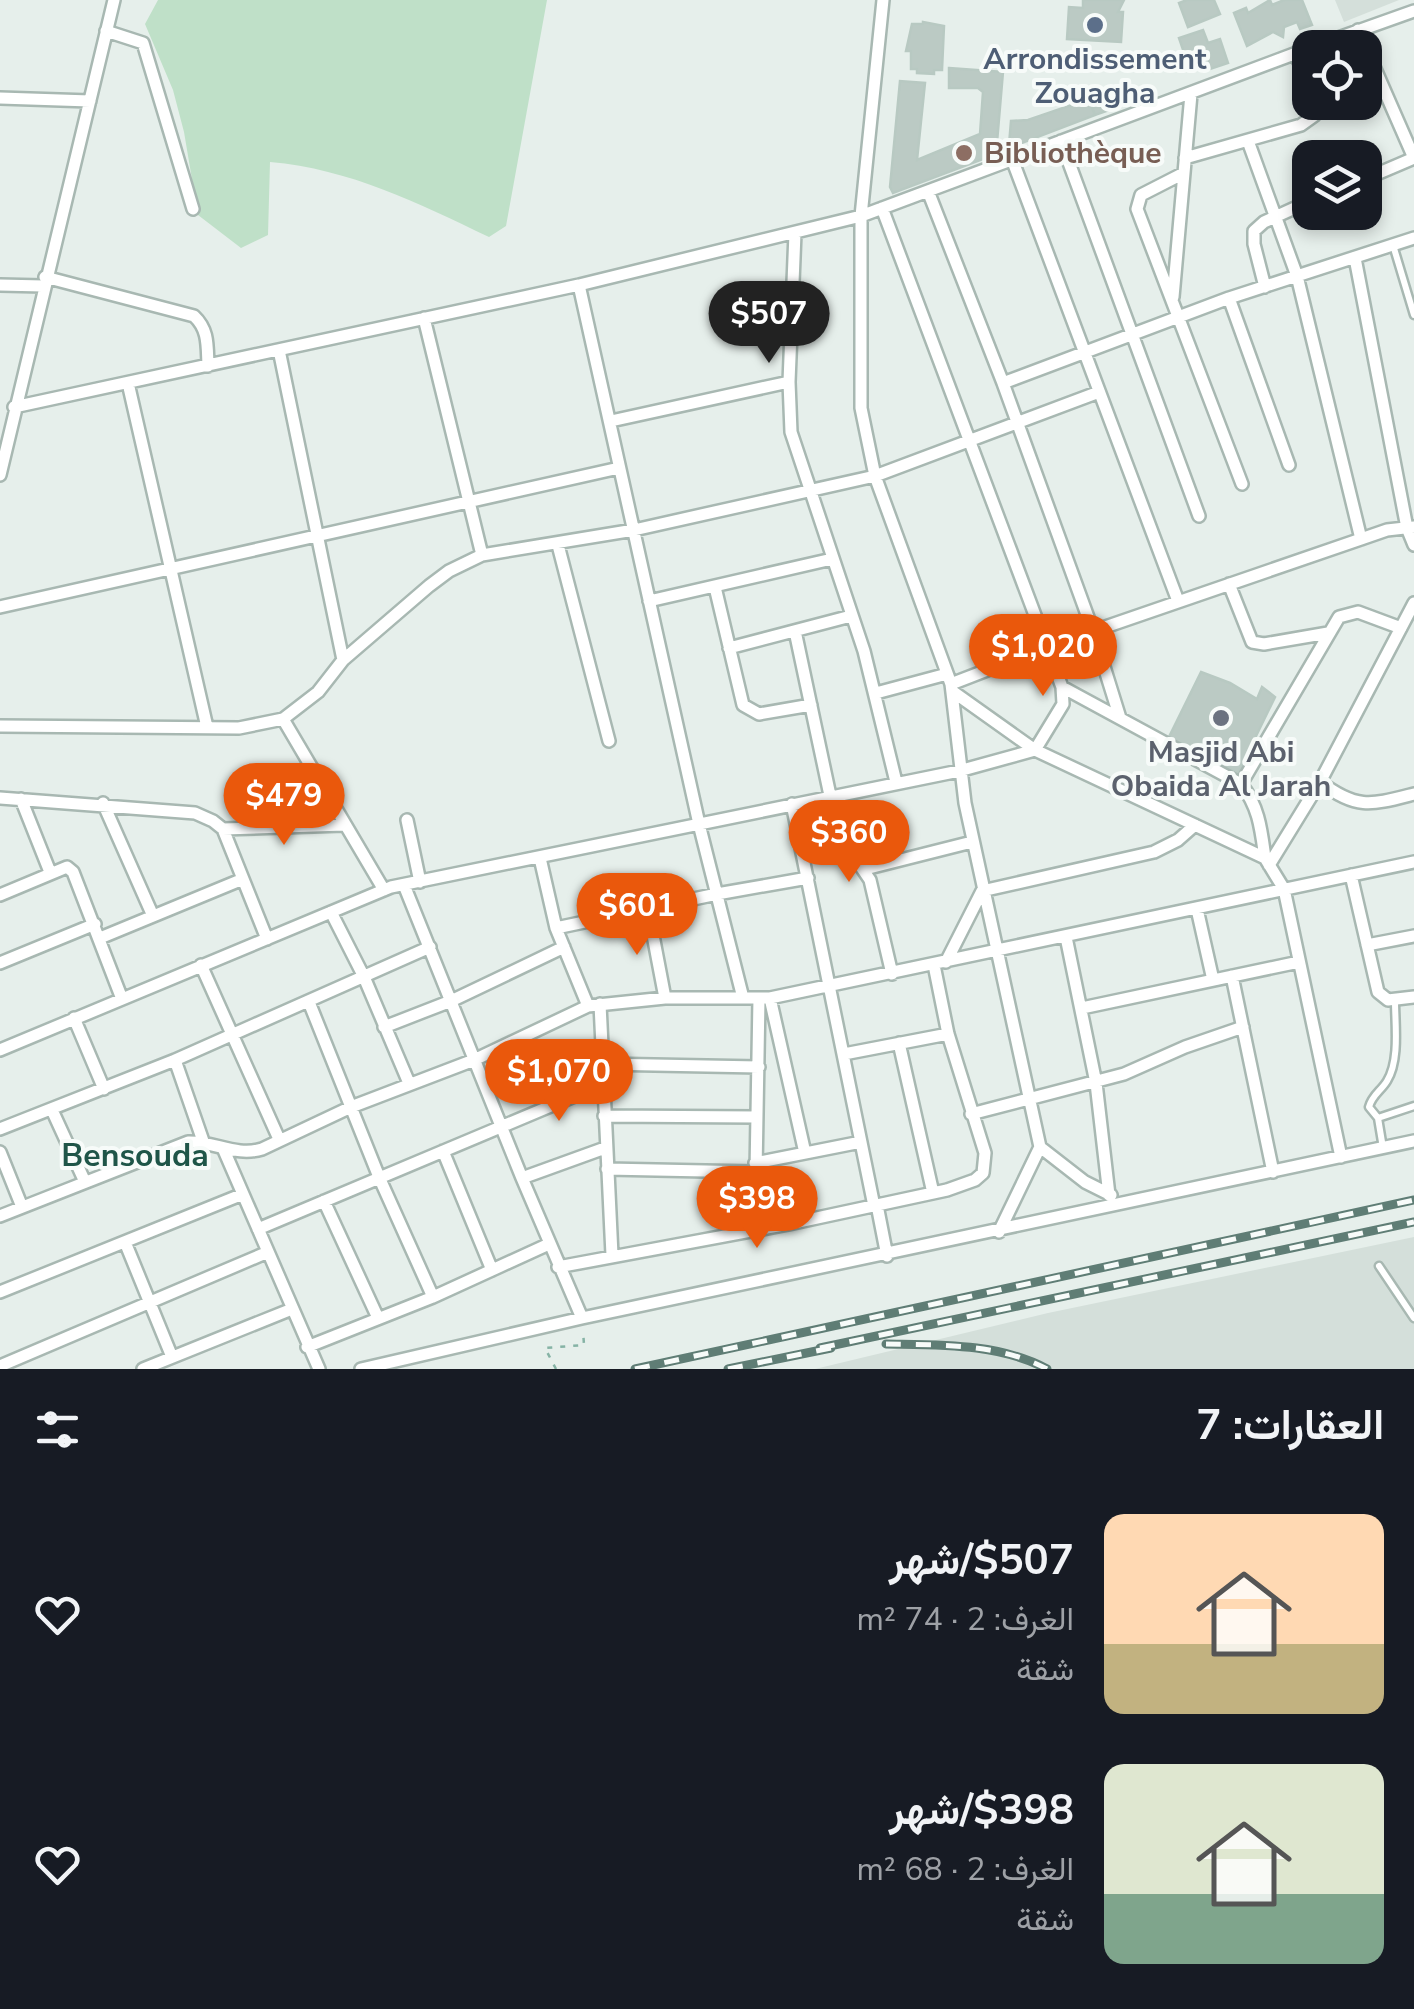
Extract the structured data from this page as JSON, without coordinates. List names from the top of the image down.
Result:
{
  "districts": ["Bensouda"],
  "places": ["Arrondissement Zouagha", "Bibliothèque", "Masjid Abi Obaida Al Jarah"],
  "page": {
    "price": [
      "$507",
      "$1,020",
      "$479",
      "$360",
      "$601",
      "$1,070",
      "$398"
    ],
    "heading": "العقارات: 7",
    "list": [
      {
        "name": "$507/شهر",
        "note": "الغرف: 2 · 74 m² · شقة"
      },
      {
        "name": "$398/شهر",
        "note": "الغرف: 2 · 68 m² · شقة"
      }
    ]
  }
}
